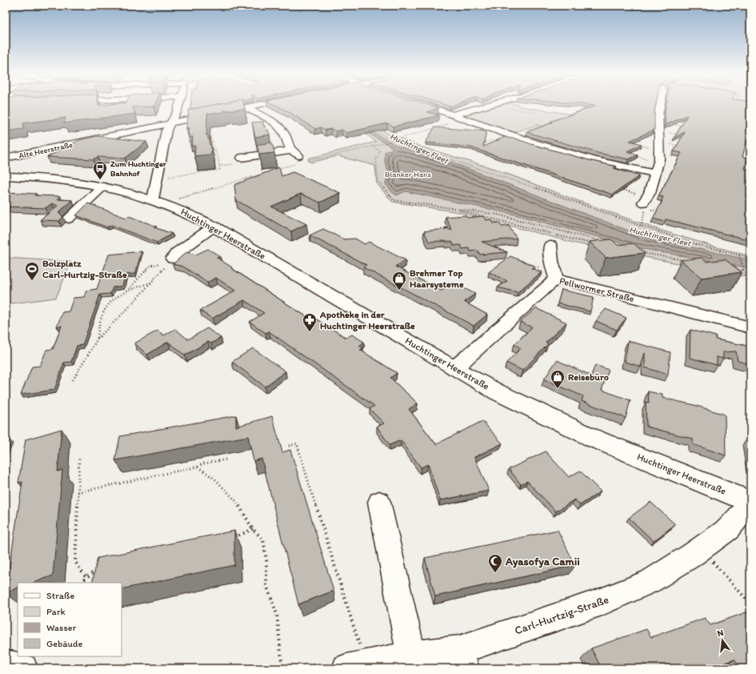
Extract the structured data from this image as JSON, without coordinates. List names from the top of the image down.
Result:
{
  "streets": {
    "main road": ["Huchtinger Heerstraße"],
    "street": ["Alte Heerstraße", "Pellwormer Straße", "Carl-Hurtzig-Straße"]
  },
  "crossings": [
    ["Huchtinger Heerstraße", "Pellwormer Straße"],
    ["Huchtinger Heerstraße", "Carl-Hurtzig-Straße"]
  ],
  "water": ["Huchtinger Fleet"],
  "parks": ["Blanker Hans"],
  "places": {
    "bus stop": ["Zum Huchtinger Bahnhof"],
    "sports": ["Bolzplatz Carl-Hurtzig-Straße"],
    "shop": ["Brehmer Top Haarsysteme", "Reisebüro"],
    "pharmacy": ["Apotheke in der Huchtinger Heerstraße"],
    "mosque": ["Ayasofya Camii"]
  },
  "legend": [
    "Straße",
    "Park",
    "Wasser",
    "Gebäude"
  ],
  "north": "top"
}
